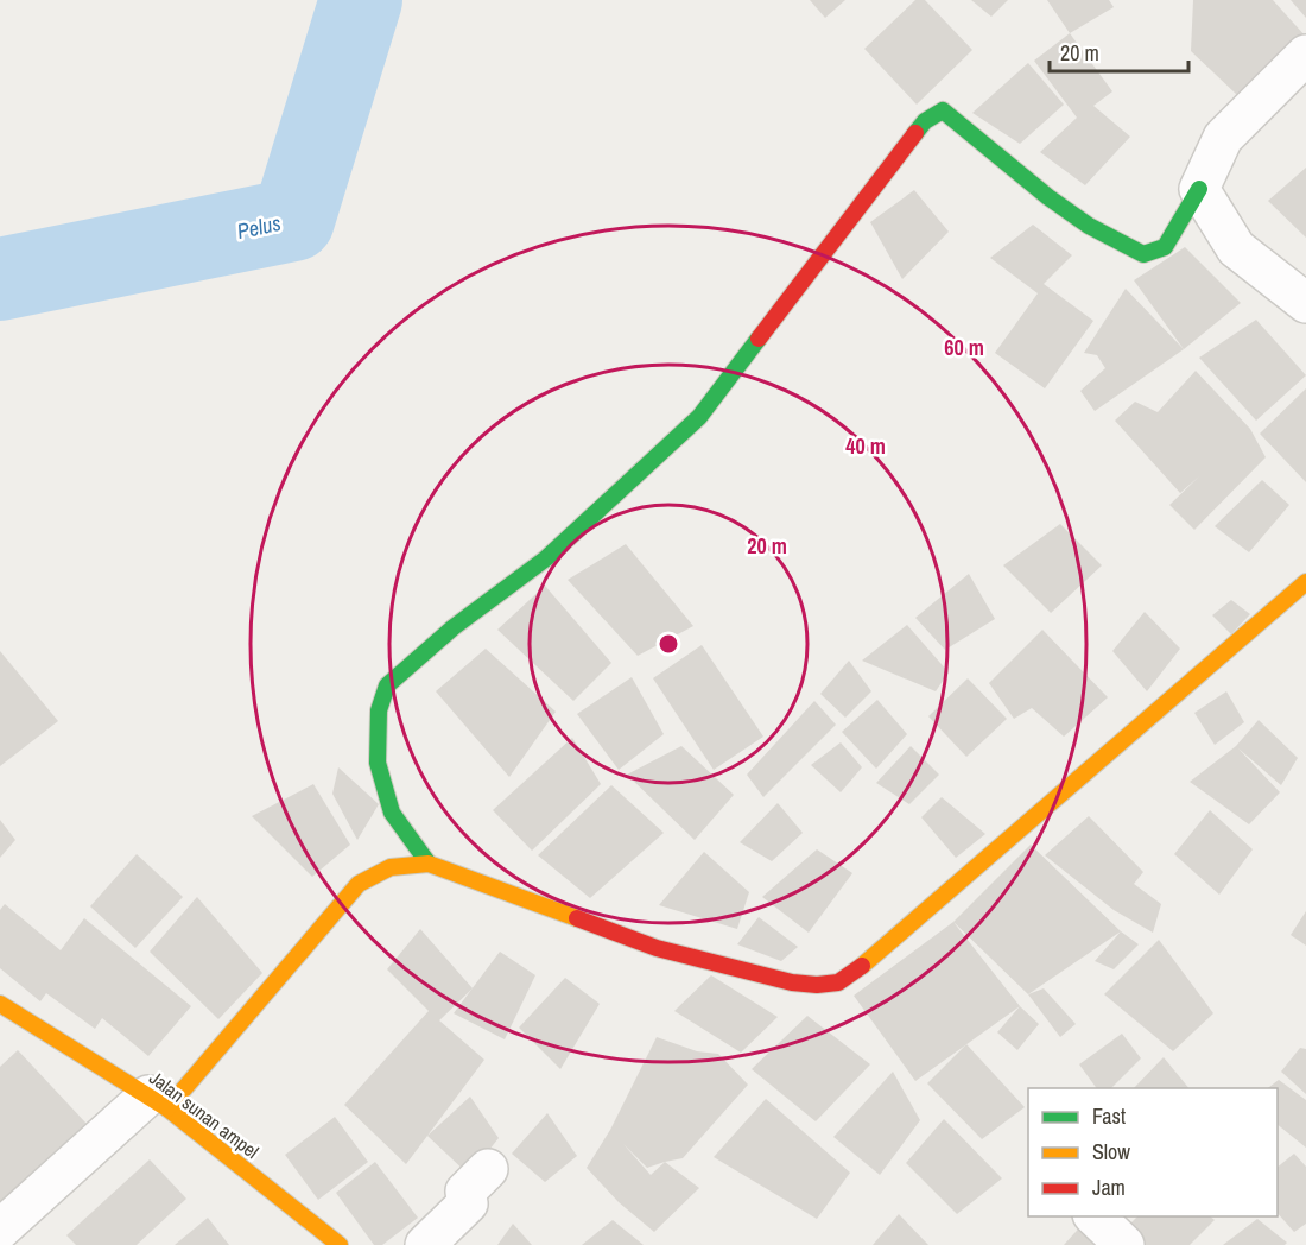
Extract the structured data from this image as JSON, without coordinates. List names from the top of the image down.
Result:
{
  "streets": {
    "street": ["Jalan sunan ampel"]
  },
  "water": ["Pelus"],
  "legend": ["Fast", "Slow", "Jam"],
  "scale_bar": "20 m",
  "rings": ["60 m", "40 m", "20 m"]
}
